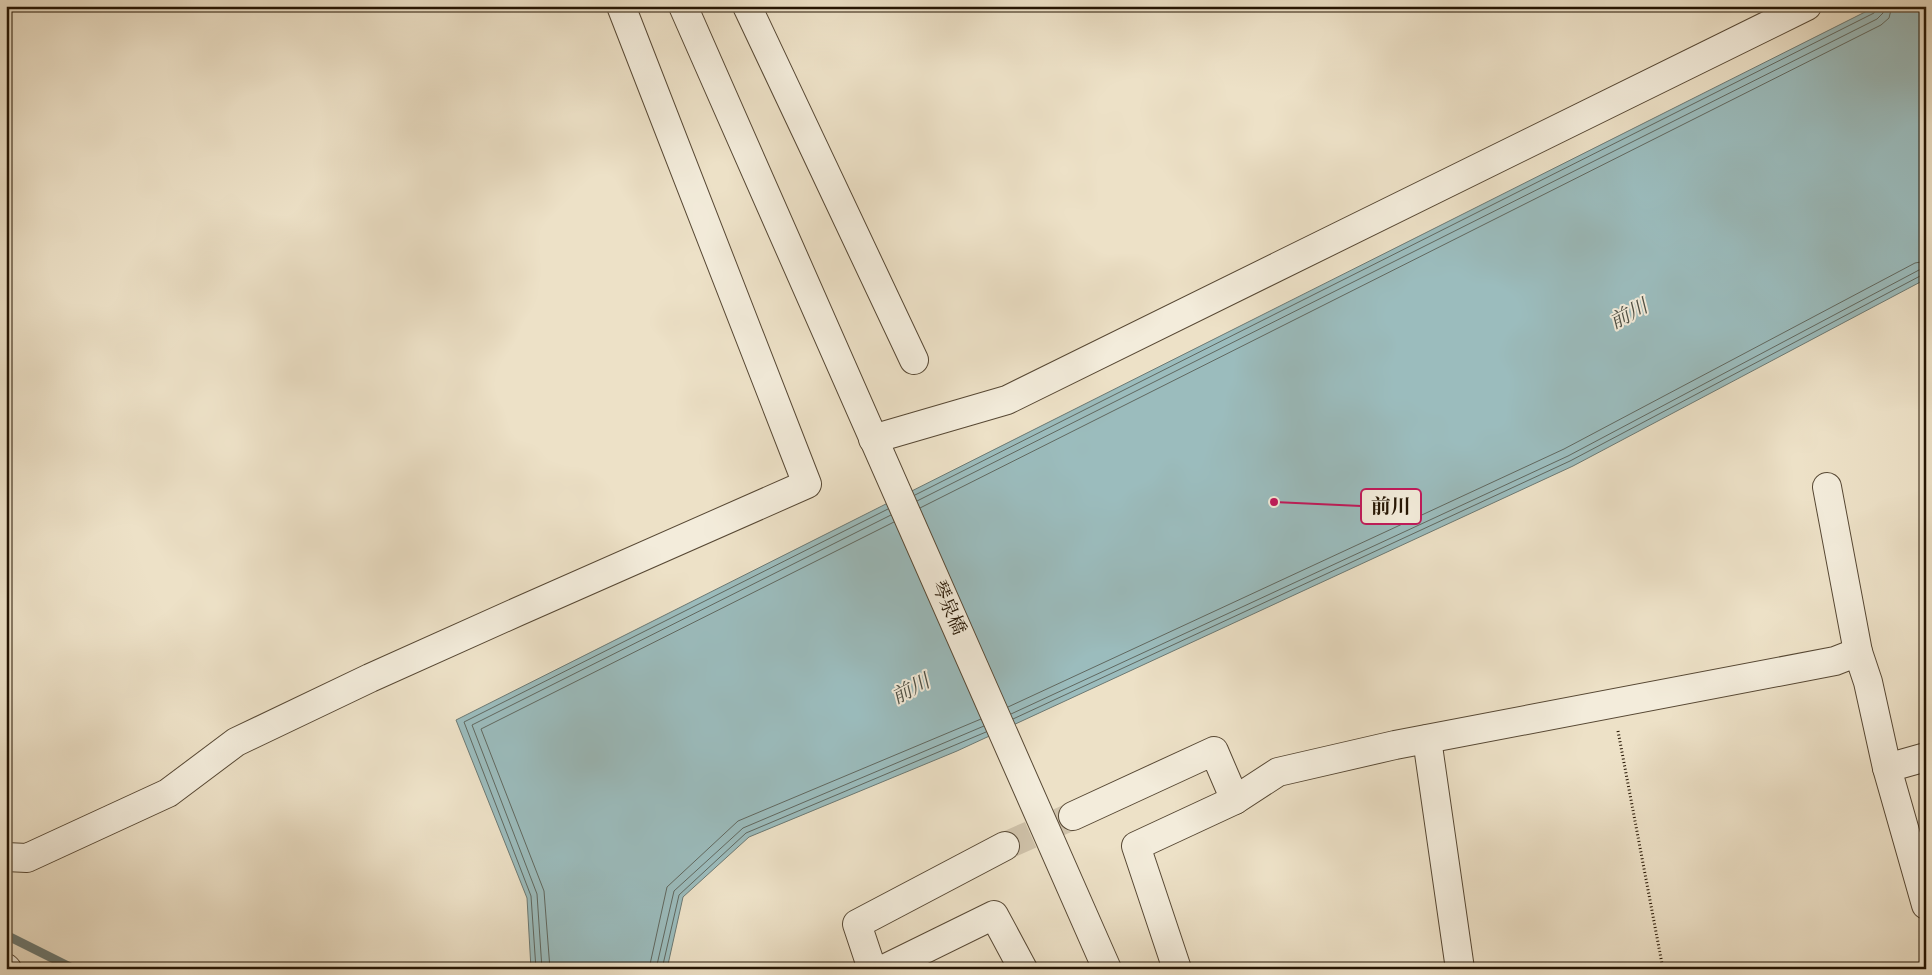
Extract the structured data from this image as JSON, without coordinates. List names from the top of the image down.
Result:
{
  "streets": {
    "street": ["琴泉橋"]
  },
  "water": ["前川"],
  "places": ["前川"]
}
